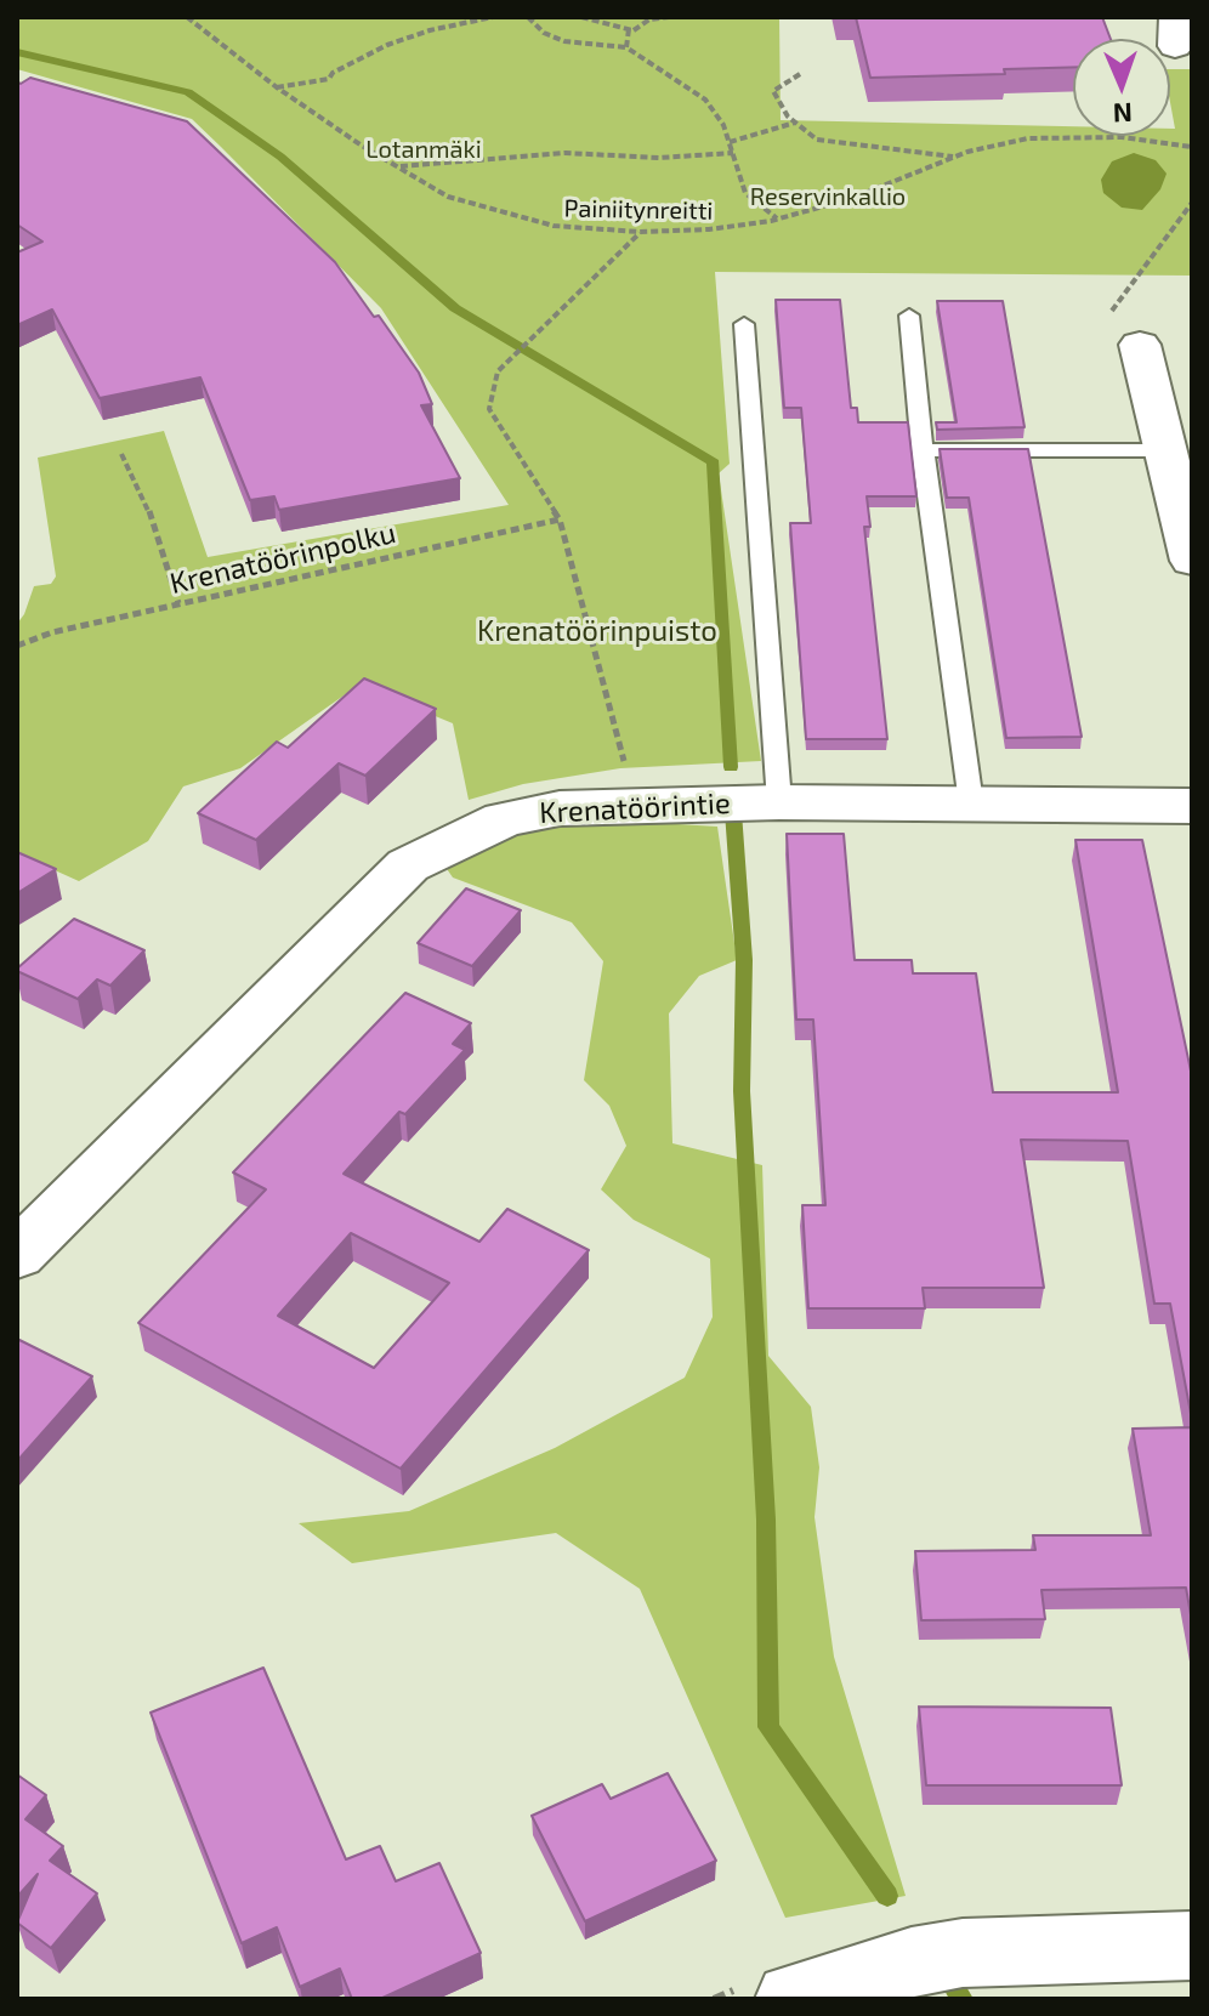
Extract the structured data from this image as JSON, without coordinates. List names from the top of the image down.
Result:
{
  "streets": {
    "street": ["Krenatöörintie"],
    "path": ["Painiitynreitti", "Krenatöörinpolku"]
  },
  "parks": ["Lotanmäki", "Reservinkallio", "Krenatöörinpuisto"],
  "north": "bottom"
}
